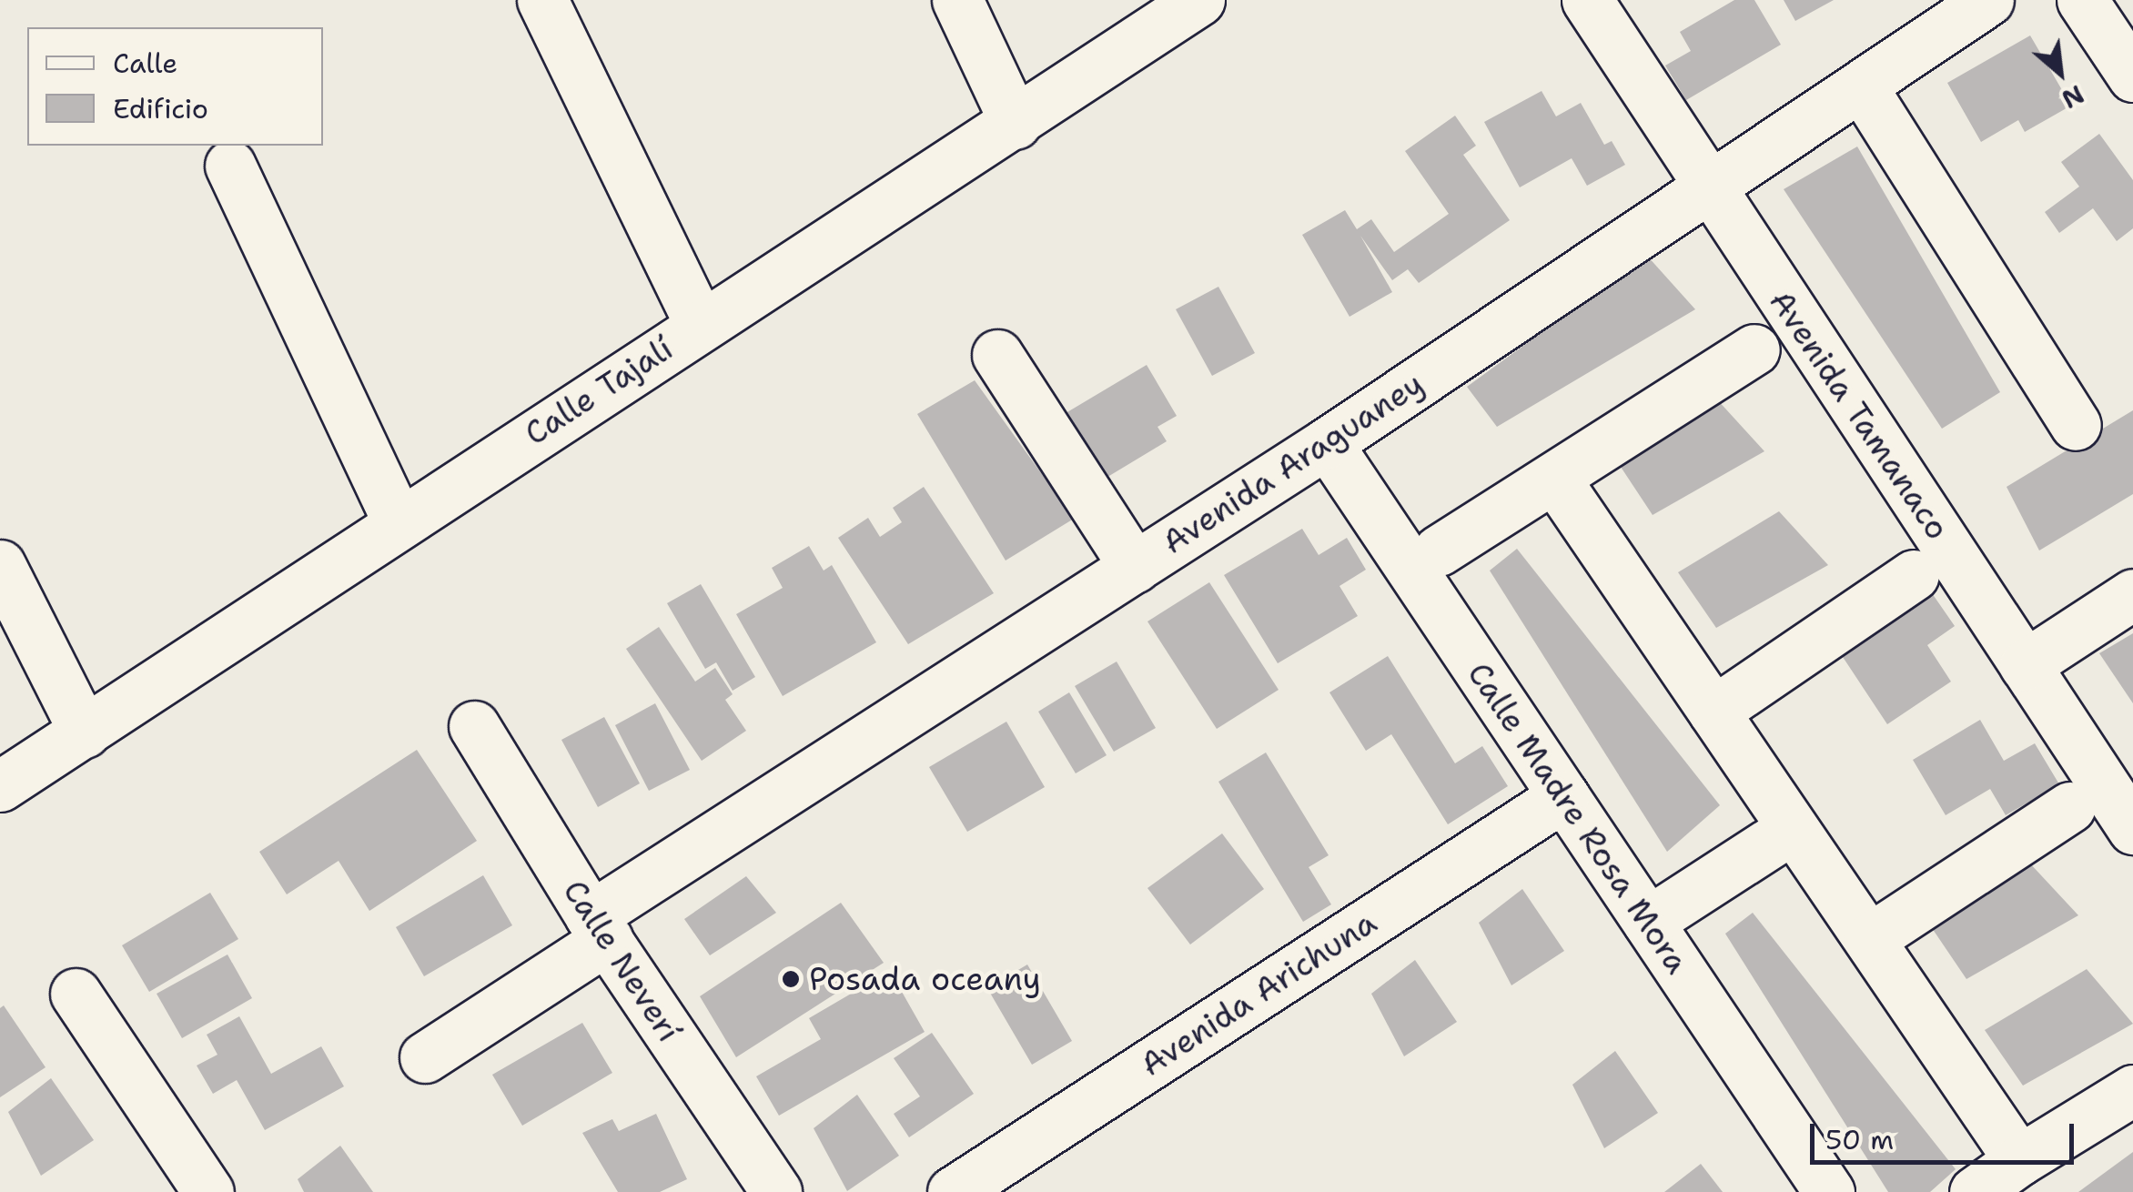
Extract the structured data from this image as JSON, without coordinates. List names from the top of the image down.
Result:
{
  "streets": {
    "street": [
      "Calle Tajalí",
      "Avenida Tamanaco",
      "Avenida Araguaney",
      "Calle Madre Rosa Mora",
      "Calle Neverí",
      "Avenida Arichuna"
    ]
  },
  "crossings": [
    ["Avenida Tamanaco", "Avenida Araguaney"],
    ["Avenida Araguaney", "Calle Madre Rosa Mora"],
    ["Avenida Araguaney", "Calle Neverí"],
    ["Calle Madre Rosa Mora", "Avenida Arichuna"]
  ],
  "places": ["Posada oceany"],
  "legend": ["Calle", "Edificio"],
  "scale_bar": "50 m",
  "north": "bottom right"
}
